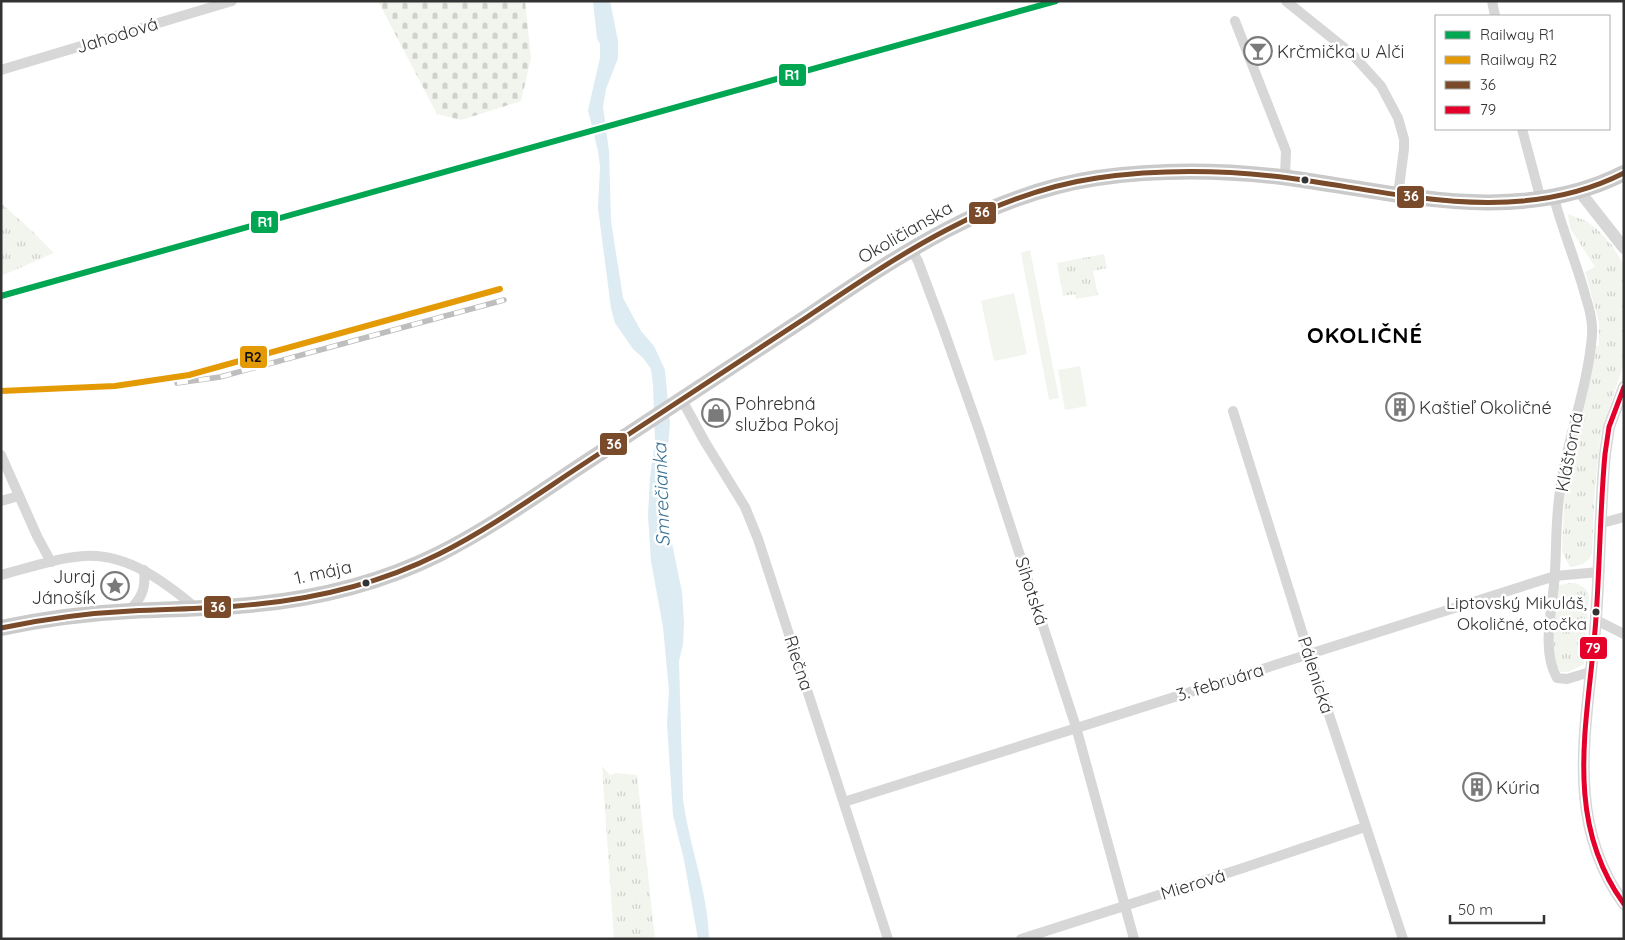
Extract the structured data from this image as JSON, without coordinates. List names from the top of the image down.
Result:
{
  "streets": {
    "main road": ["Okoličianska", "1. mája"],
    "street": [
      "Jahodová",
      "Kláštorná",
      "Sihotská",
      "Riečna",
      "Pálenická",
      "3. februára",
      "Mierová"
    ]
  },
  "crossings": [
    ["Okoličianska", "Kláštorná"],
    ["Okoličianska", "1. mája"],
    ["Okoličianska", "Sihotská"],
    ["Okoličianska", "Riečna"],
    ["Kláštorná", "3. februára"],
    ["Sihotská", "3. februára"],
    ["Sihotská", "Mierová"],
    ["Riečna", "3. februára"],
    ["Pálenická", "3. februára"],
    ["Pálenická", "Mierová"]
  ],
  "districts": ["OKOLIČNÉ"],
  "water": ["Smrečianka"],
  "places": {
    "bar": ["Krčmička u Alči"],
    "building": ["Kaštieľ Okoličné", "Kúria"],
    "shop": ["Pohrebná služba Pokoj"],
    "place": ["Juraj Jánošík"],
    "other": ["Liptovský Mikuláš, Okoličné, otočka"]
  },
  "lines": [
    "rail line R1",
    "transit line 36",
    "rail line R2",
    "transit line 79"
  ],
  "legend": [
    "Railway R1",
    "Railway R2",
    "36",
    "79"
  ],
  "scale_bar": "50 m"
}
